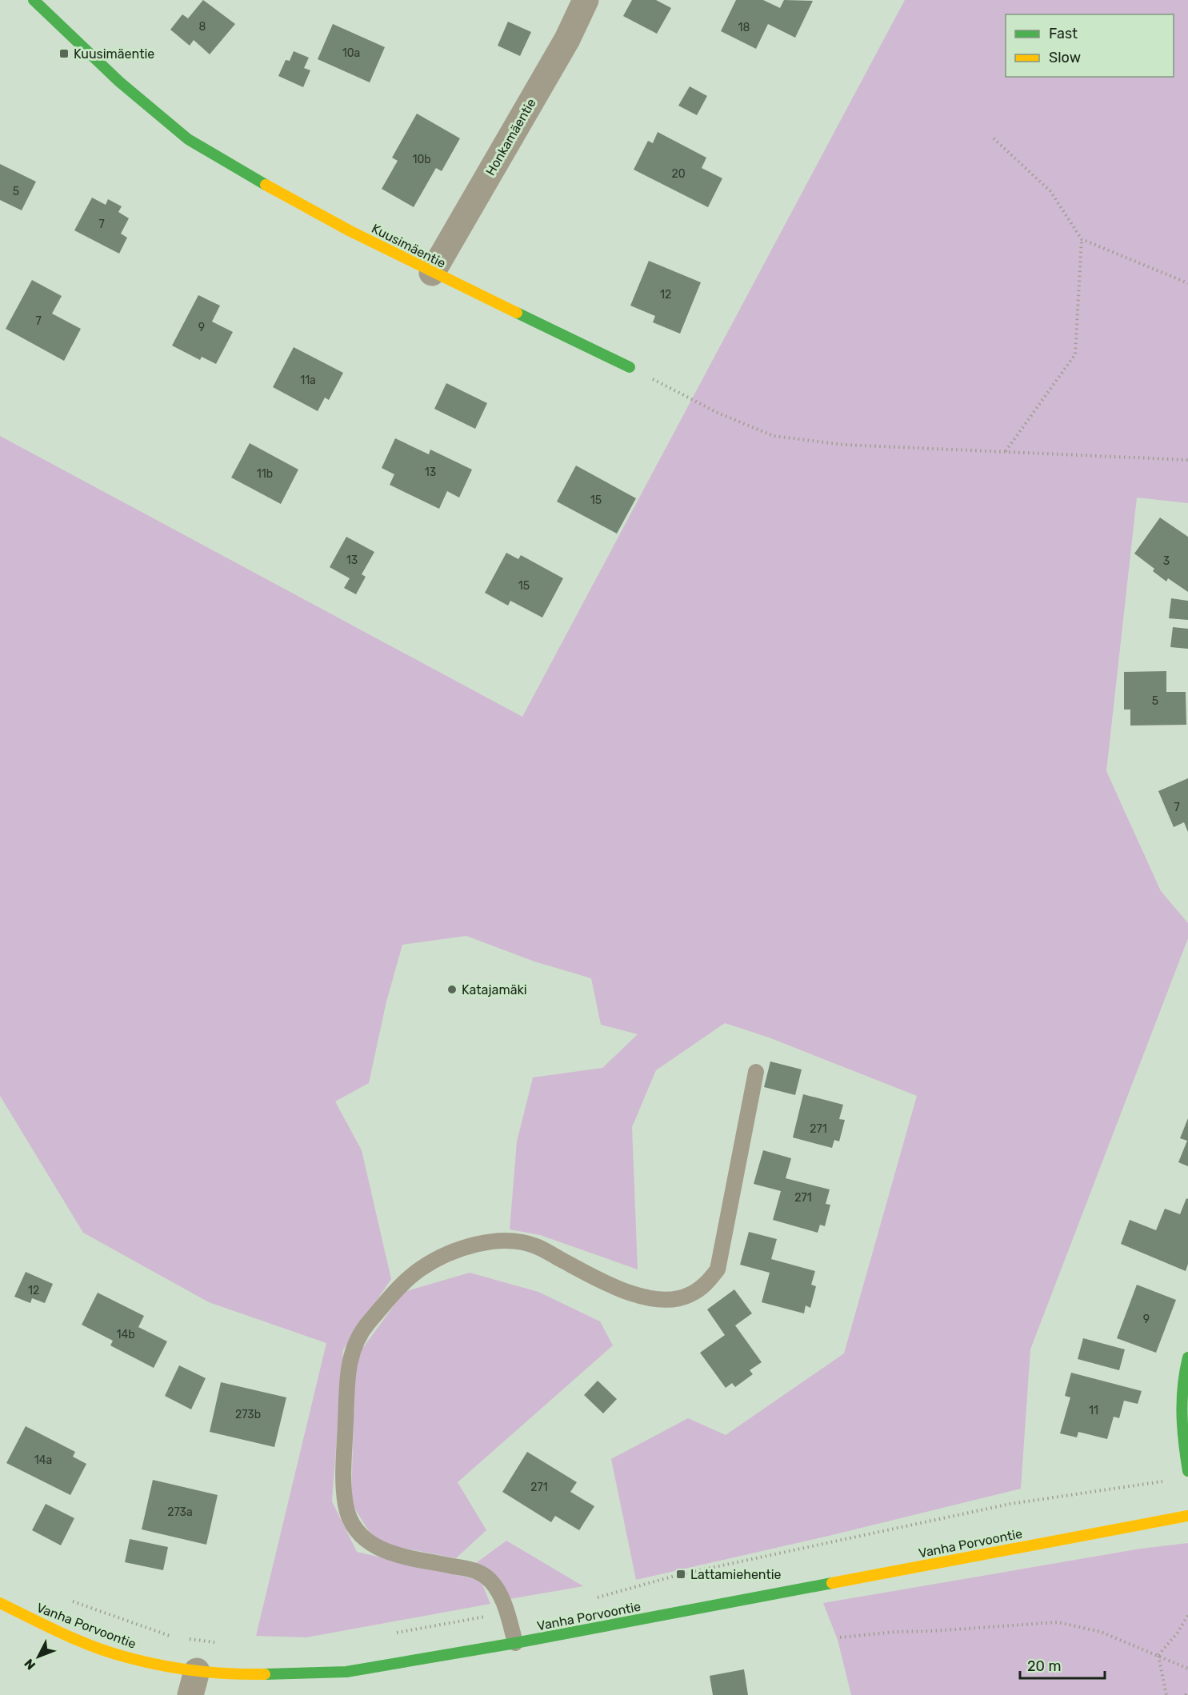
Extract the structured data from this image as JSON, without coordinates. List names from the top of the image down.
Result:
{
  "streets": {
    "street": ["Honkamäentie", "Kuusimäentie", "Vanha Porvoontie"]
  },
  "crossings": [
    ["Honkamäentie", "Kuusimäentie"]
  ],
  "places": {
    "transit": ["Kuusimäentie", "Lattamiehentie"],
    "other": ["Katajamäki"]
  },
  "house_numbers": [
    "8",
    "18",
    "10a",
    "10b",
    "20",
    "5",
    "7",
    "12",
    "7",
    "9",
    "11a",
    "13",
    "11b",
    "15",
    "13",
    "3",
    "15",
    "5",
    "7",
    "271",
    "271",
    "12",
    "9",
    "14b",
    "11",
    "273b",
    "14a",
    "271",
    "273a"
  ],
  "legend": ["Fast", "Slow"],
  "scale_bar": "20 m",
  "north": "bottom left"
}
